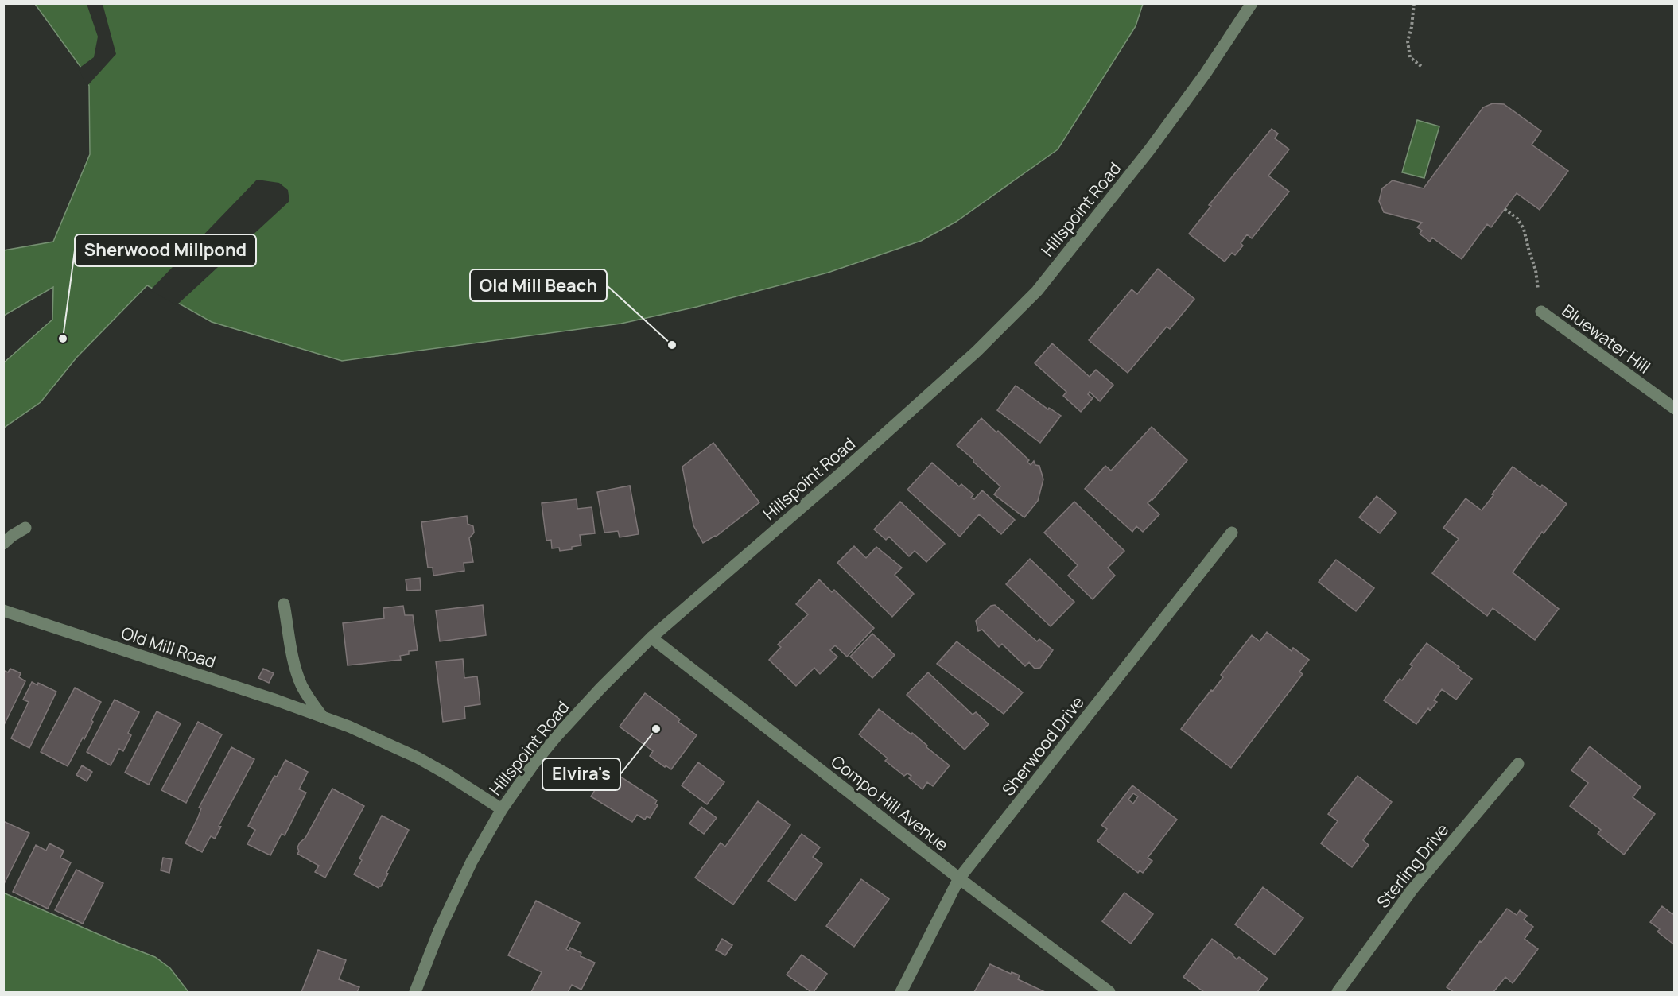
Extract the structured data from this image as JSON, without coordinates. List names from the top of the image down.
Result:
{
  "streets": {
    "street": [
      "Hillspoint Road",
      "Bluewater Hill",
      "Old Mill Road",
      "Sherwood Drive",
      "Compo Hill Avenue",
      "Sterling Drive"
    ]
  },
  "crossings": [
    ["Hillspoint Road", "Old Mill Road"],
    ["Hillspoint Road", "Compo Hill Avenue"],
    ["Sherwood Drive", "Compo Hill Avenue"]
  ],
  "places": ["Sherwood Millpond", "Old Mill Beach", "Elvira's"]
}
